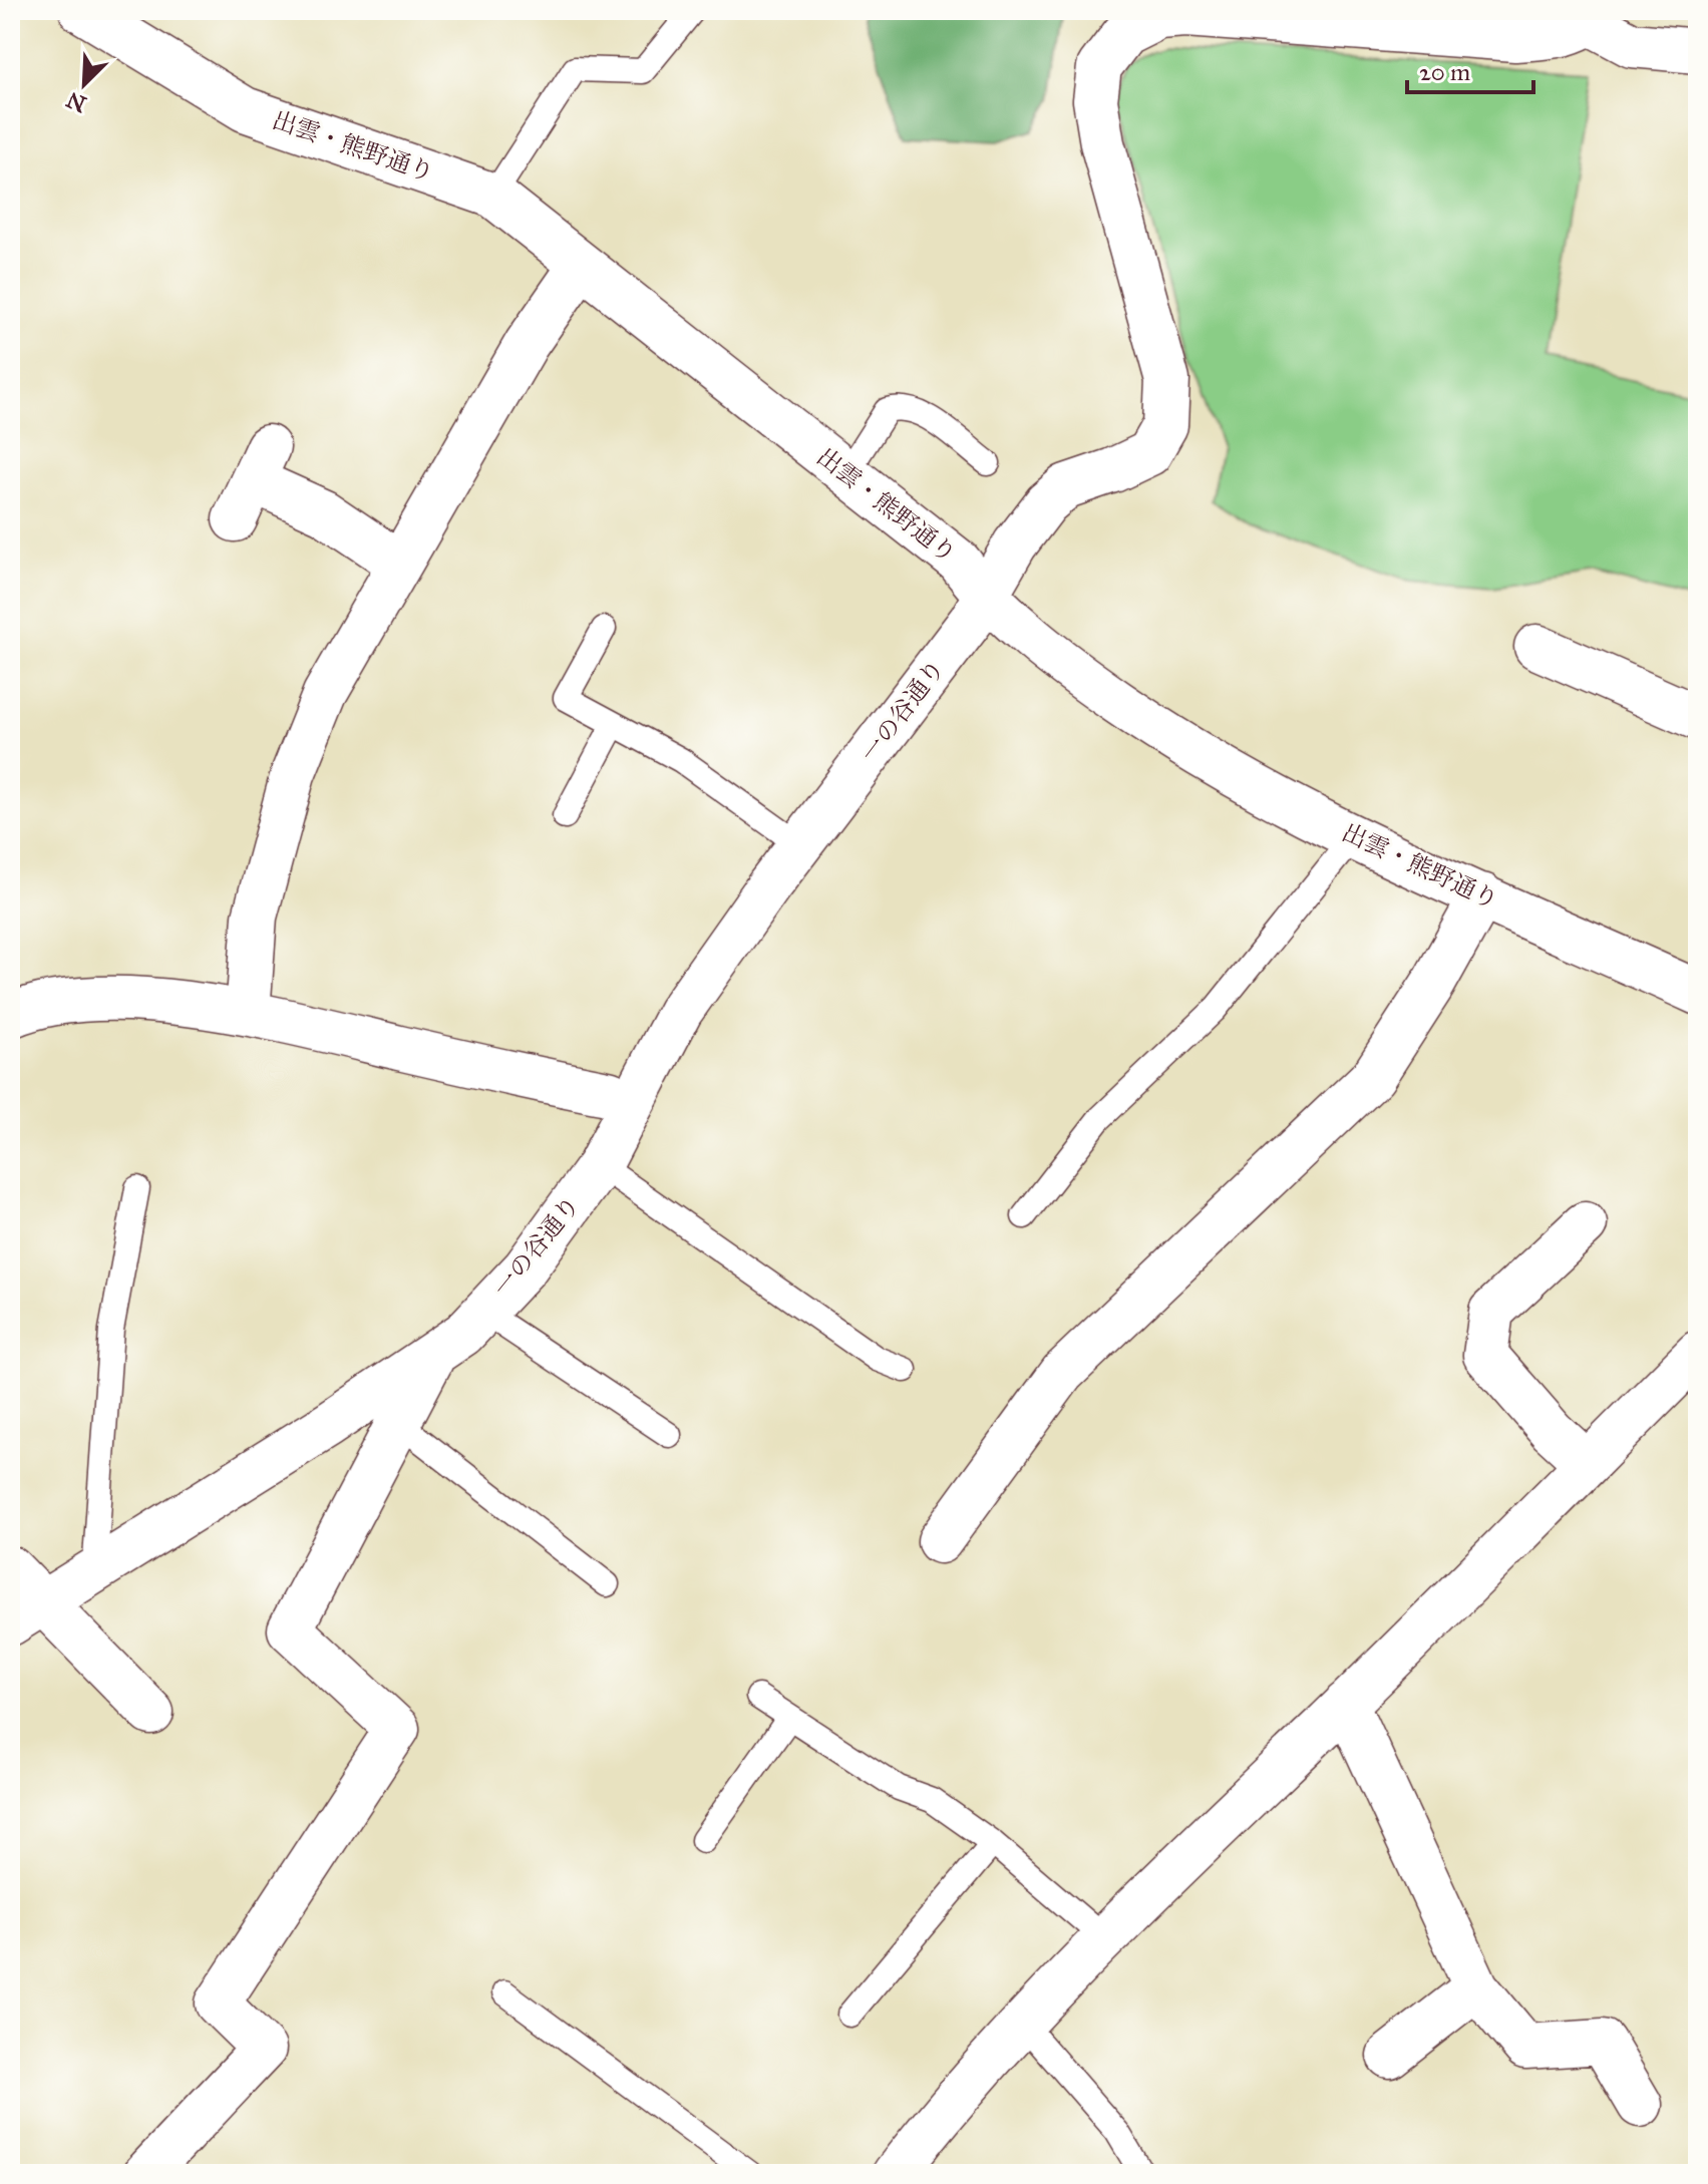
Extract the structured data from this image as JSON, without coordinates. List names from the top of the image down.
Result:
{
  "streets": {
    "street": ["出雲・熊野通り", "一の谷通り"]
  },
  "crossings": [
    ["出雲・熊野通り", "一の谷通り"]
  ],
  "scale_bar": "20 m",
  "north": "bottom left"
}
